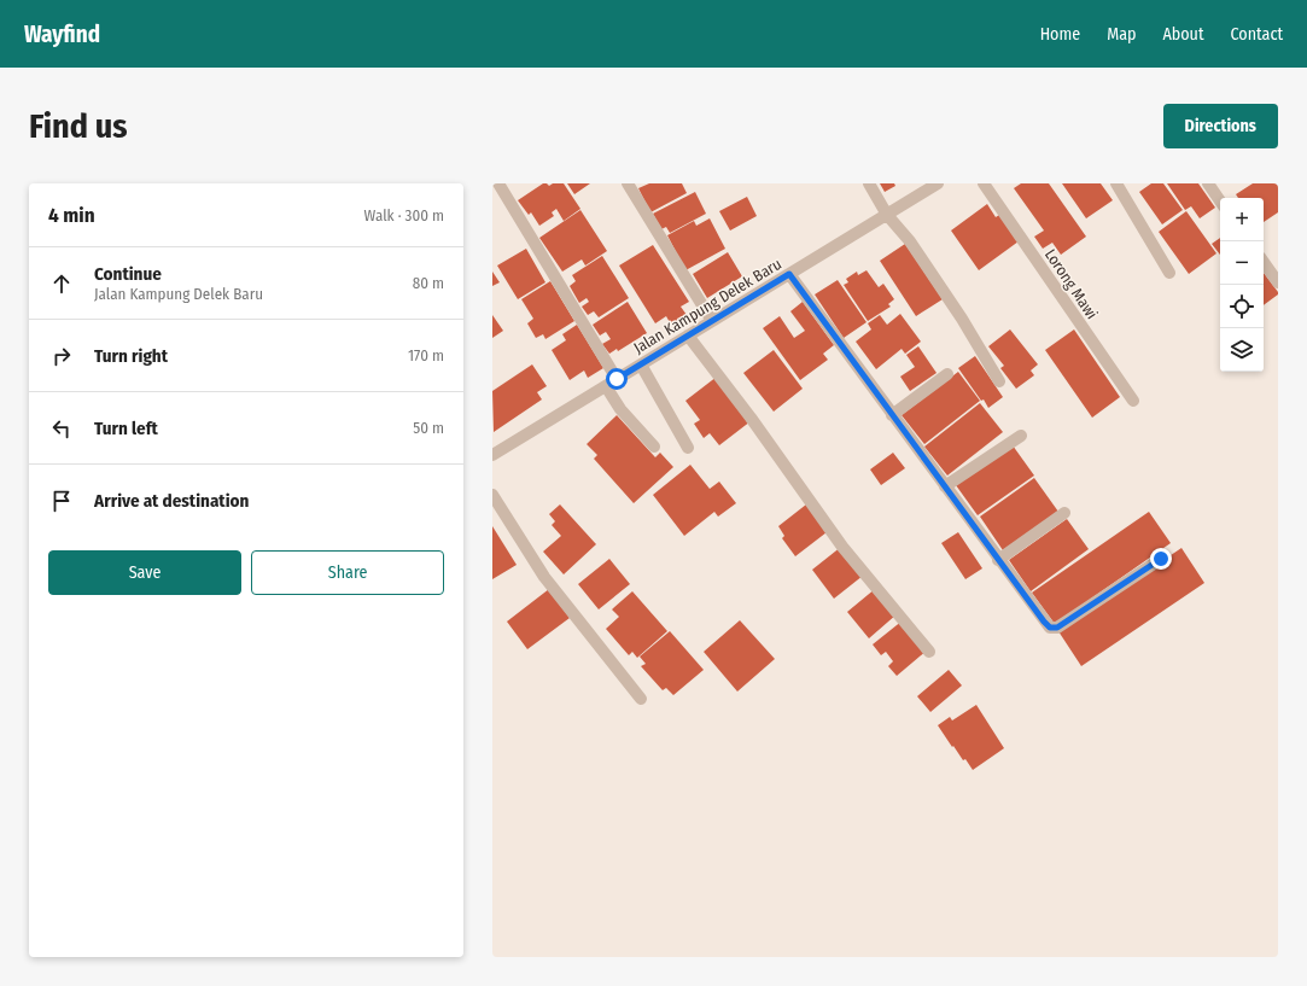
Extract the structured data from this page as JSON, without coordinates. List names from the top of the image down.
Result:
{
  "streets": {
    "street": ["Lorong Mawi", "Jalan Kampung Delek Baru"]
  },
  "page": {
    "header": "Wayfind",
    "nav": [
      "Home",
      "Map",
      "About",
      "Contact"
    ],
    "buttons": [
      "Directions",
      ["Save", "Share"]
    ],
    "title": "Find us",
    "heading": ["4 min", "Walk · 300 m"],
    "map_buttons": ["+", "−"],
    "list": [
      ["Continue", "Jalan Kampung Delek Baru", "80 m"],
      ["Turn right", "170 m"],
      ["Turn left", "50 m"],
      "Arrive at destination"
    ]
  }
}
